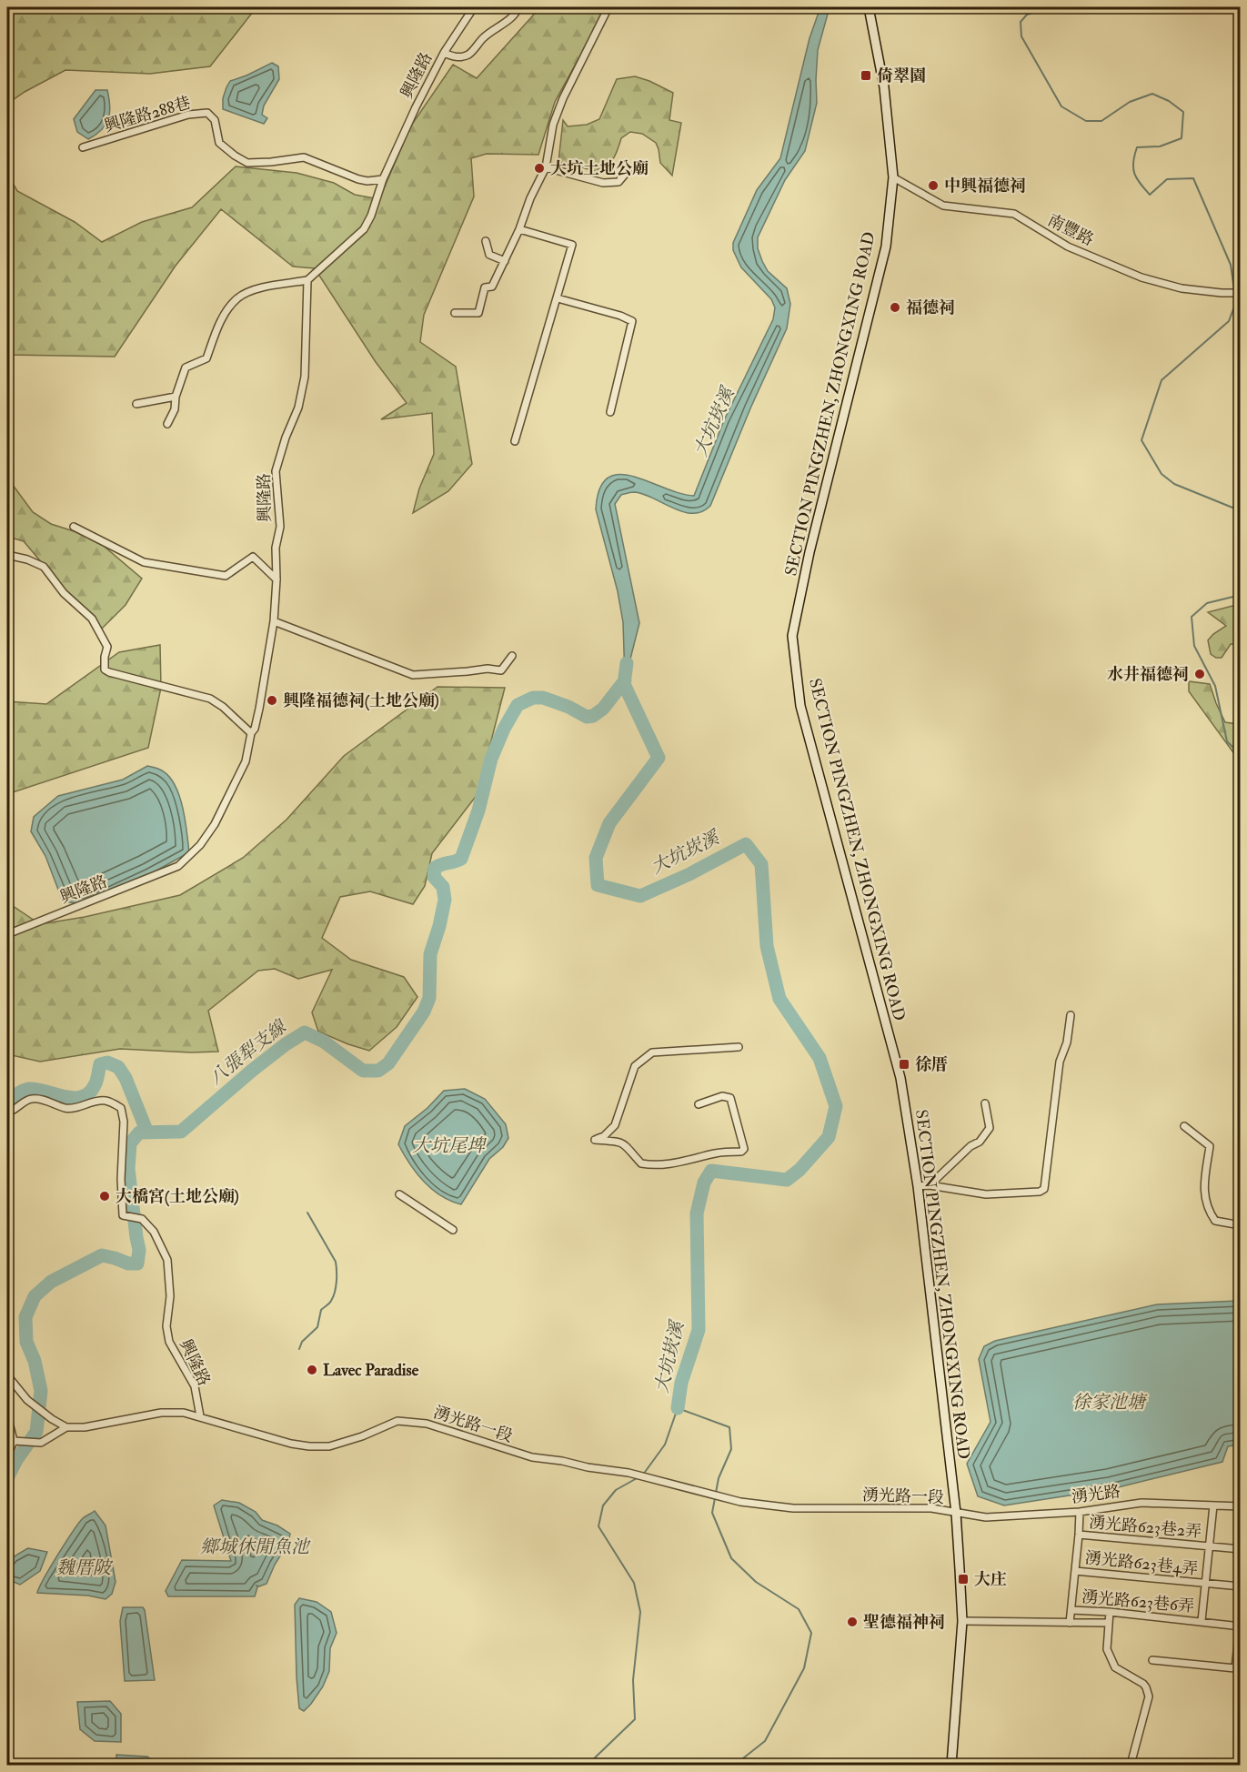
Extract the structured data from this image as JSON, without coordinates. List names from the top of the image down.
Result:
{
  "streets": {
    "street": [
      "興隆路",
      "興隆路288巷",
      "南豐路",
      "SECTION PINGZHEN, ZHONGXING ROAD",
      "湧光路一段",
      "湧光路",
      "湧光路623巷2弄",
      "湧光路623巷4弄",
      "湧光路623巷6弄"
    ]
  },
  "crossings": [
    ["興隆路", "興隆路288巷"],
    ["興隆路", "湧光路一段"],
    ["南豐路", "SECTION PINGZHEN, ZHONGXING ROAD"],
    ["SECTION PINGZHEN, ZHONGXING ROAD", "湧光路一段"],
    ["SECTION PINGZHEN, ZHONGXING ROAD", "湧光路"],
    ["湧光路一段", "湧光路"]
  ],
  "water": [
    "大坑崁溪",
    "八張犁支線",
    "大坑尾埤",
    "徐家池塘",
    "鄉城休閒魚池",
    "魏厝陂"
  ],
  "places": {
    "transit": ["倚翠園", "徐厝", "大庄"],
    "other": [
      "大坑土地公廟",
      "中興福德祠",
      "福德祠",
      "水井福德祠",
      "興隆福德祠(土地公廟)",
      "大橋宮(土地公廟)",
      "Lavec Paradise",
      "聖德福神祠"
    ]
  }
}
